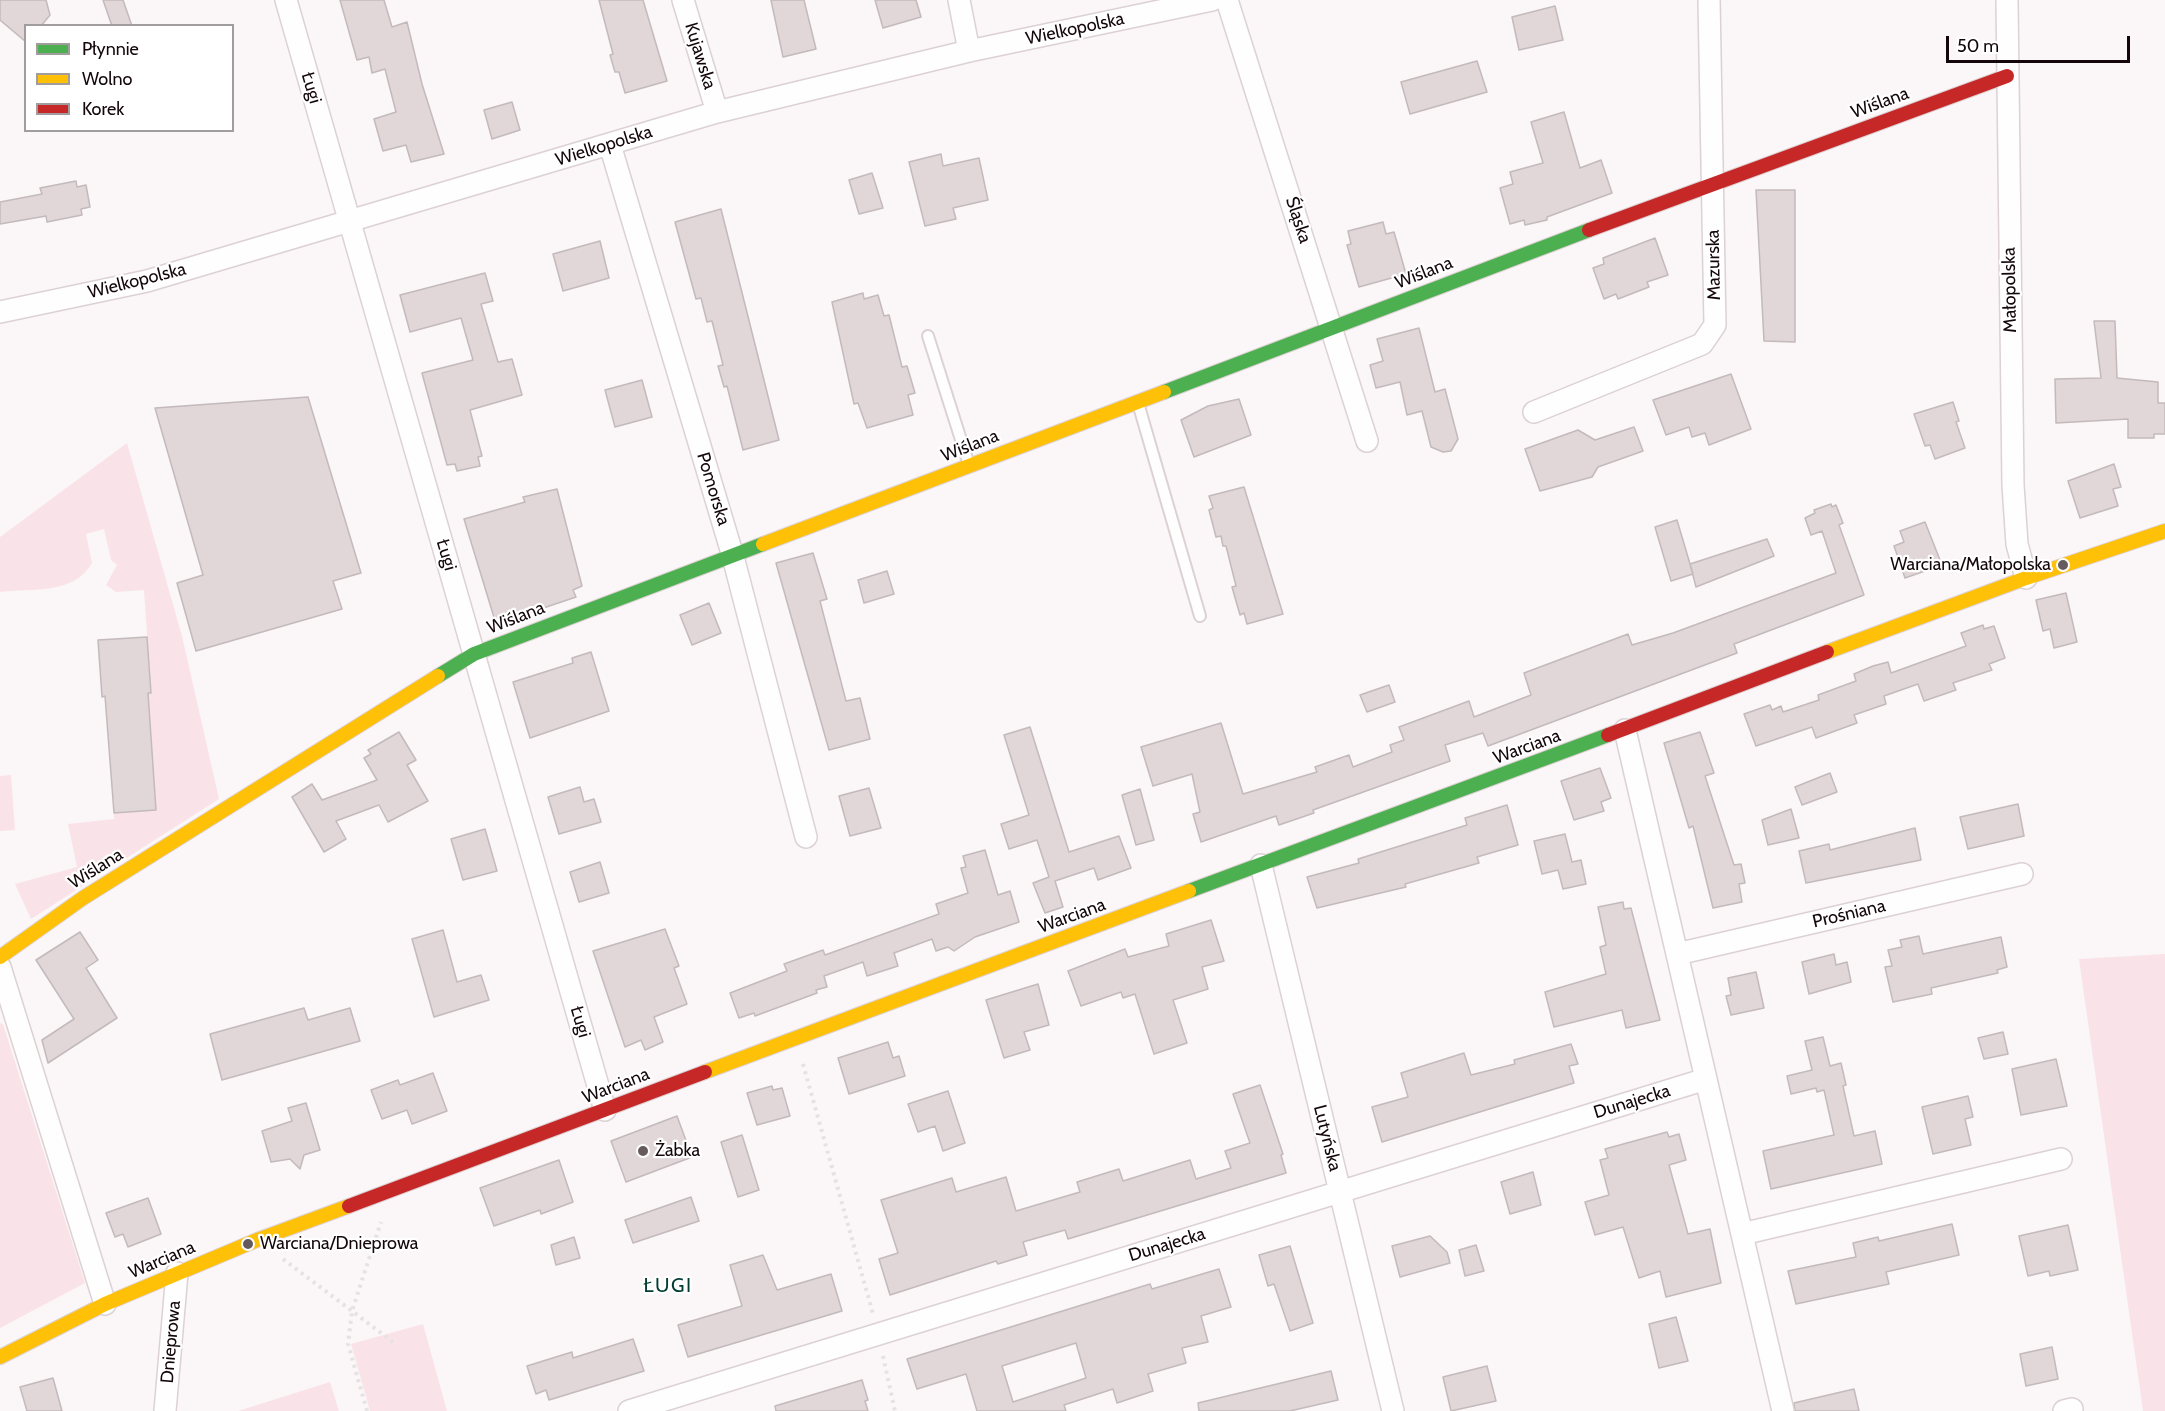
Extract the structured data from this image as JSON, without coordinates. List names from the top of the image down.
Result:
{
  "streets": {
    "street": [
      "Wielkopolska",
      "Kujawska",
      "Ługi",
      "Wiślana",
      "Śląska",
      "Mazurska",
      "Małopolska",
      "Pomorska",
      "Warciana",
      "Prośniana",
      "Dunajecka",
      "Lutyńska",
      "Dnieprowa"
    ]
  },
  "crossings": [
    ["Wielkopolska", "Kujawska"],
    ["Wielkopolska", "Ługi"],
    ["Wielkopolska", "Pomorska"],
    ["Ługi", "Wiślana"],
    ["Ługi", "Warciana"],
    ["Wiślana", "Śląska"],
    ["Wiślana", "Mazurska"],
    ["Wiślana", "Małopolska"],
    ["Wiślana", "Pomorska"],
    ["Małopolska", "Warciana"],
    ["Warciana", "Lutyńska"],
    ["Warciana", "Dnieprowa"],
    ["Dunajecka", "Lutyńska"]
  ],
  "districts": ["ŁUGI"],
  "places": ["Warciana/Małopolska", "Żabka", "Warciana/Dnieprowa"],
  "legend": ["Płynnie", "Wolno", "Korek"],
  "scale_bar": "50 m"
}
